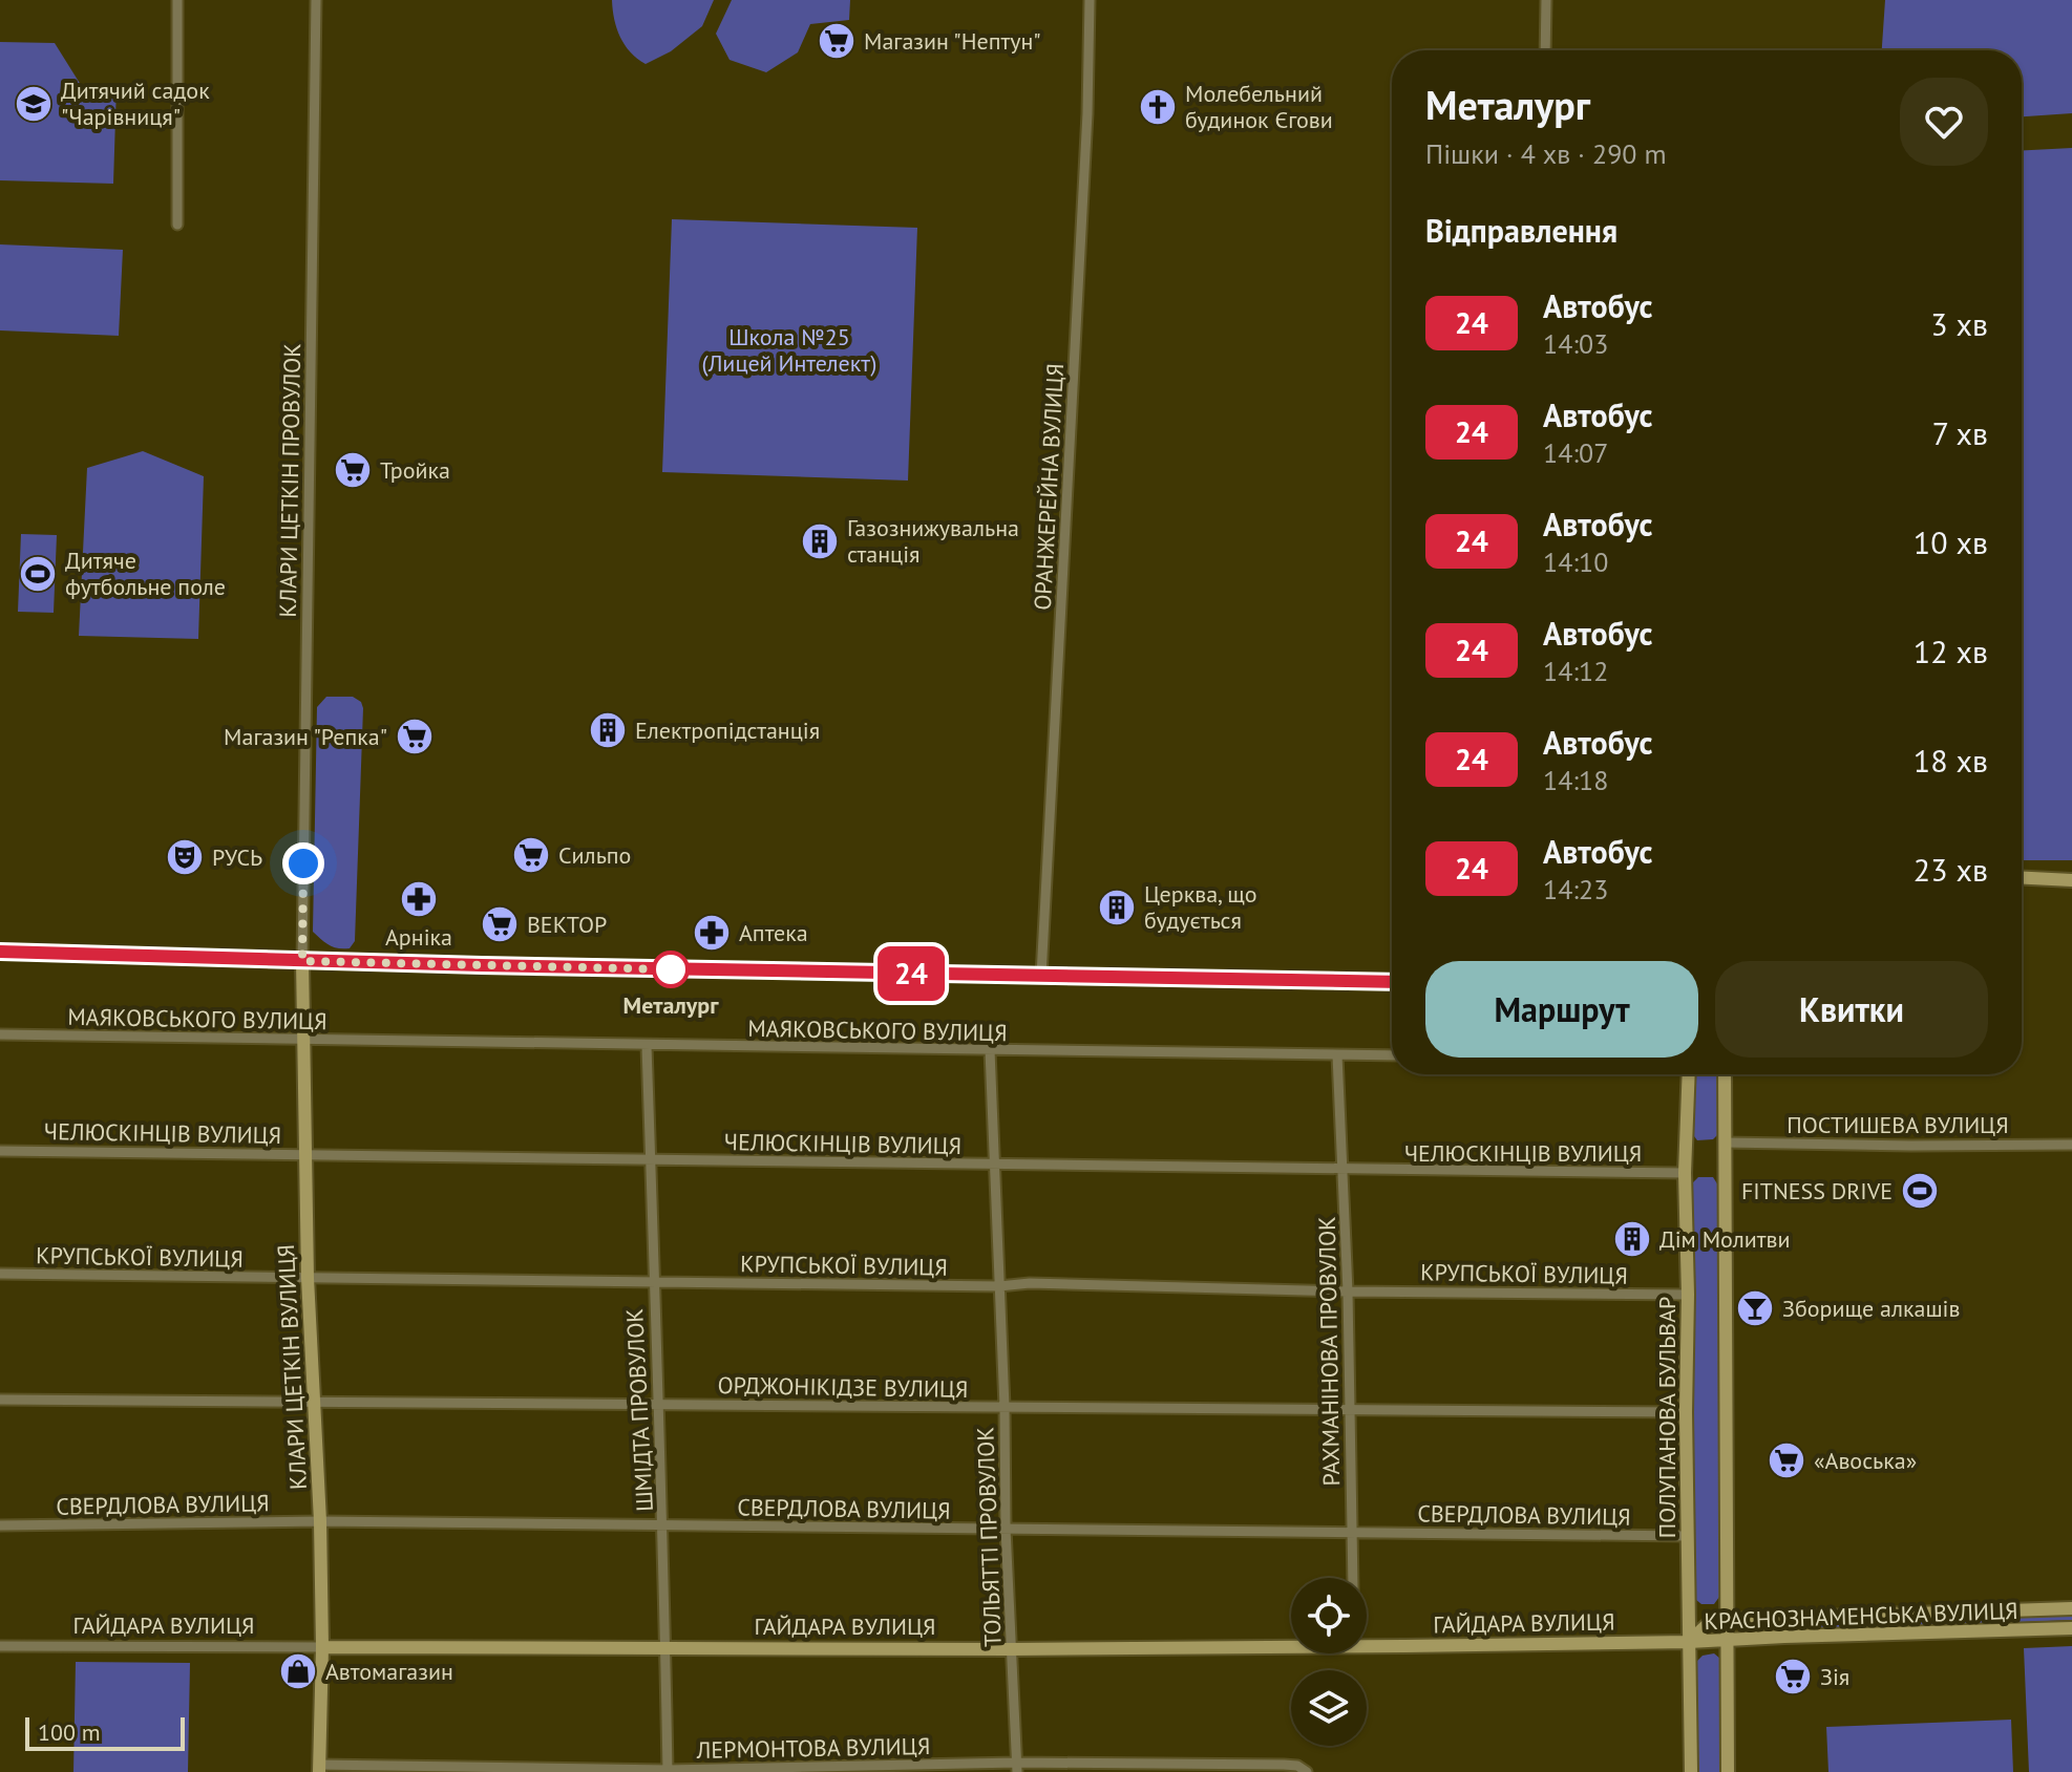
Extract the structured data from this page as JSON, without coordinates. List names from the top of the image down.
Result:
{
  "streets": {
    "street": [
      "КЛАРИ ЦЕТКІН ПРОВУЛОК",
      "ОРАНЖЕРЕЙНА ВУЛИЦЯ",
      "МАЯКОВСЬКОГО ВУЛИЦЯ",
      "ПОСТИШЕВА ВУЛИЦЯ",
      "ЧЕЛЮСКІНЦІВ ВУЛИЦЯ",
      "КРУПСЬКОЇ ВУЛИЦЯ",
      "РАХМАНІНОВА ПРОВУЛОК",
      "КЛАРИ ЦЕТКІН ВУЛИЦЯ",
      "ОРДЖОНІКІДЗЕ ВУЛИЦЯ",
      "ШМІДТА ПРОВУЛОК",
      "ПОЛУПАНОВА БУЛЬВАР",
      "СВЕРДЛОВА ВУЛИЦЯ",
      "ТОЛЬЯТТІ ПРОВУЛОК",
      "КРАСНОЗНАМЕНСЬКА ВУЛИЦЯ",
      "ГАЙДАРА ВУЛИЦЯ",
      "ЛЕРМОНТОВА ВУЛИЦЯ"
    ]
  },
  "crossings": [
    ["КЛАРИ ЦЕТКІН ПРОВУЛОК", "КЛАРИ ЦЕТКІН ВУЛИЦЯ"],
    ["МАЯКОВСЬКОГО ВУЛИЦЯ", "РАХМАНІНОВА ПРОВУЛОК"],
    ["МАЯКОВСЬКОГО ВУЛИЦЯ", "КЛАРИ ЦЕТКІН ВУЛИЦЯ"],
    ["МАЯКОВСЬКОГО ВУЛИЦЯ", "ШМІДТА ПРОВУЛОК"],
    ["МАЯКОВСЬКОГО ВУЛИЦЯ", "ТОЛЬЯТТІ ПРОВУЛОК"],
    ["ЧЕЛЮСКІНЦІВ ВУЛИЦЯ", "РАХМАНІНОВА ПРОВУЛОК"],
    ["ЧЕЛЮСКІНЦІВ ВУЛИЦЯ", "КЛАРИ ЦЕТКІН ВУЛИЦЯ"],
    ["ЧЕЛЮСКІНЦІВ ВУЛИЦЯ", "ШМІДТА ПРОВУЛОК"],
    ["ЧЕЛЮСКІНЦІВ ВУЛИЦЯ", "ПОЛУПАНОВА БУЛЬВАР"],
    ["ЧЕЛЮСКІНЦІВ ВУЛИЦЯ", "ТОЛЬЯТТІ ПРОВУЛОК"],
    ["КРУПСЬКОЇ ВУЛИЦЯ", "РАХМАНІНОВА ПРОВУЛОК"],
    ["КРУПСЬКОЇ ВУЛИЦЯ", "КЛАРИ ЦЕТКІН ВУЛИЦЯ"],
    ["КРУПСЬКОЇ ВУЛИЦЯ", "ШМІДТА ПРОВУЛОК"],
    ["КРУПСЬКОЇ ВУЛИЦЯ", "ПОЛУПАНОВА БУЛЬВАР"],
    ["КРУПСЬКОЇ ВУЛИЦЯ", "ТОЛЬЯТТІ ПРОВУЛОК"],
    ["РАХМАНІНОВА ПРОВУЛОК", "ОРДЖОНІКІДЗЕ ВУЛИЦЯ"],
    ["РАХМАНІНОВА ПРОВУЛОК", "СВЕРДЛОВА ВУЛИЦЯ"],
    ["КЛАРИ ЦЕТКІН ВУЛИЦЯ", "ОРДЖОНІКІДЗЕ ВУЛИЦЯ"],
    ["КЛАРИ ЦЕТКІН ВУЛИЦЯ", "СВЕРДЛОВА ВУЛИЦЯ"],
    ["КЛАРИ ЦЕТКІН ВУЛИЦЯ", "ГАЙДАРА ВУЛИЦЯ"],
    ["КЛАРИ ЦЕТКІН ВУЛИЦЯ", "ЛЕРМОНТОВА ВУЛИЦЯ"],
    ["ОРДЖОНІКІДЗЕ ВУЛИЦЯ", "ШМІДТА ПРОВУЛОК"],
    ["ОРДЖОНІКІДЗЕ ВУЛИЦЯ", "ПОЛУПАНОВА БУЛЬВАР"],
    ["ОРДЖОНІКІДЗЕ ВУЛИЦЯ", "ТОЛЬЯТТІ ПРОВУЛОК"],
    ["ШМІДТА ПРОВУЛОК", "СВЕРДЛОВА ВУЛИЦЯ"],
    ["ШМІДТА ПРОВУЛОК", "ГАЙДАРА ВУЛИЦЯ"],
    ["ШМІДТА ПРОВУЛОК", "ЛЕРМОНТОВА ВУЛИЦЯ"],
    ["ПОЛУПАНОВА БУЛЬВАР", "СВЕРДЛОВА ВУЛИЦЯ"],
    ["ПОЛУПАНОВА БУЛЬВАР", "КРАСНОЗНАМЕНСЬКА ВУЛИЦЯ"],
    ["ПОЛУПАНОВА БУЛЬВАР", "ГАЙДАРА ВУЛИЦЯ"],
    ["СВЕРДЛОВА ВУЛИЦЯ", "ТОЛЬЯТТІ ПРОВУЛОК"],
    ["ТОЛЬЯТТІ ПРОВУЛОК", "ГАЙДАРА ВУЛИЦЯ"],
    ["ТОЛЬЯТТІ ПРОВУЛОК", "ЛЕРМОНТОВА ВУЛИЦЯ"],
    ["КРАСНОЗНАМЕНСЬКА ВУЛИЦЯ", "ГАЙДАРА ВУЛИЦЯ"]
  ],
  "parks": ["Школа №25 (Лицей Интелект)"],
  "places": {
    "supermarket": [
      "Магазин \"Нептун\"",
      "Тройка",
      "Магазин \"Репка\"",
      "Сильпо",
      "ВЕКТОР",
      "«Авоська»",
      "Зія"
    ],
    "school or university": ["Дитячий садок \"Чарівниця\""],
    "church": ["Молебельний будинок Єгови"],
    "building": [
      "Газознижувальна станція",
      "Електропідстанція",
      "Церква, що будується",
      "Дім Молитви"
    ],
    "sports": ["Дитяче футбольне поле", "FITNESS DRIVE"],
    "theatre": ["РУСЬ"],
    "pharmacy": ["Арніка", "Аптека"],
    "other": ["Металург"],
    "bar": ["Зборище алкашів"],
    "shop": ["Автомагазин"]
  },
  "lines": ["bus line 24"],
  "scale_bar": "100 m",
  "page": {
    "on_map": "24",
    "heading": [
      ["Металург", "Пішки · 4 хв · 290 m"],
      "Відправлення"
    ],
    "list": [
      {
        "mark": "24",
        "name": "Автобус",
        "note": "14:03",
        "value": "3 хв"
      },
      {
        "mark": "24",
        "name": "Автобус",
        "note": "14:07",
        "value": "7 хв"
      },
      {
        "mark": "24",
        "name": "Автобус",
        "note": "14:10",
        "value": "10 хв"
      },
      {
        "mark": "24",
        "name": "Автобус",
        "note": "14:12",
        "value": "12 хв"
      },
      {
        "mark": "24",
        "name": "Автобус",
        "note": "14:18",
        "value": "18 хв"
      },
      {
        "mark": "24",
        "name": "Автобус",
        "note": "14:23",
        "value": "23 хв"
      }
    ],
    "buttons": ["Маршрут", "Квитки"],
    "scale": "100 m"
  }
}
